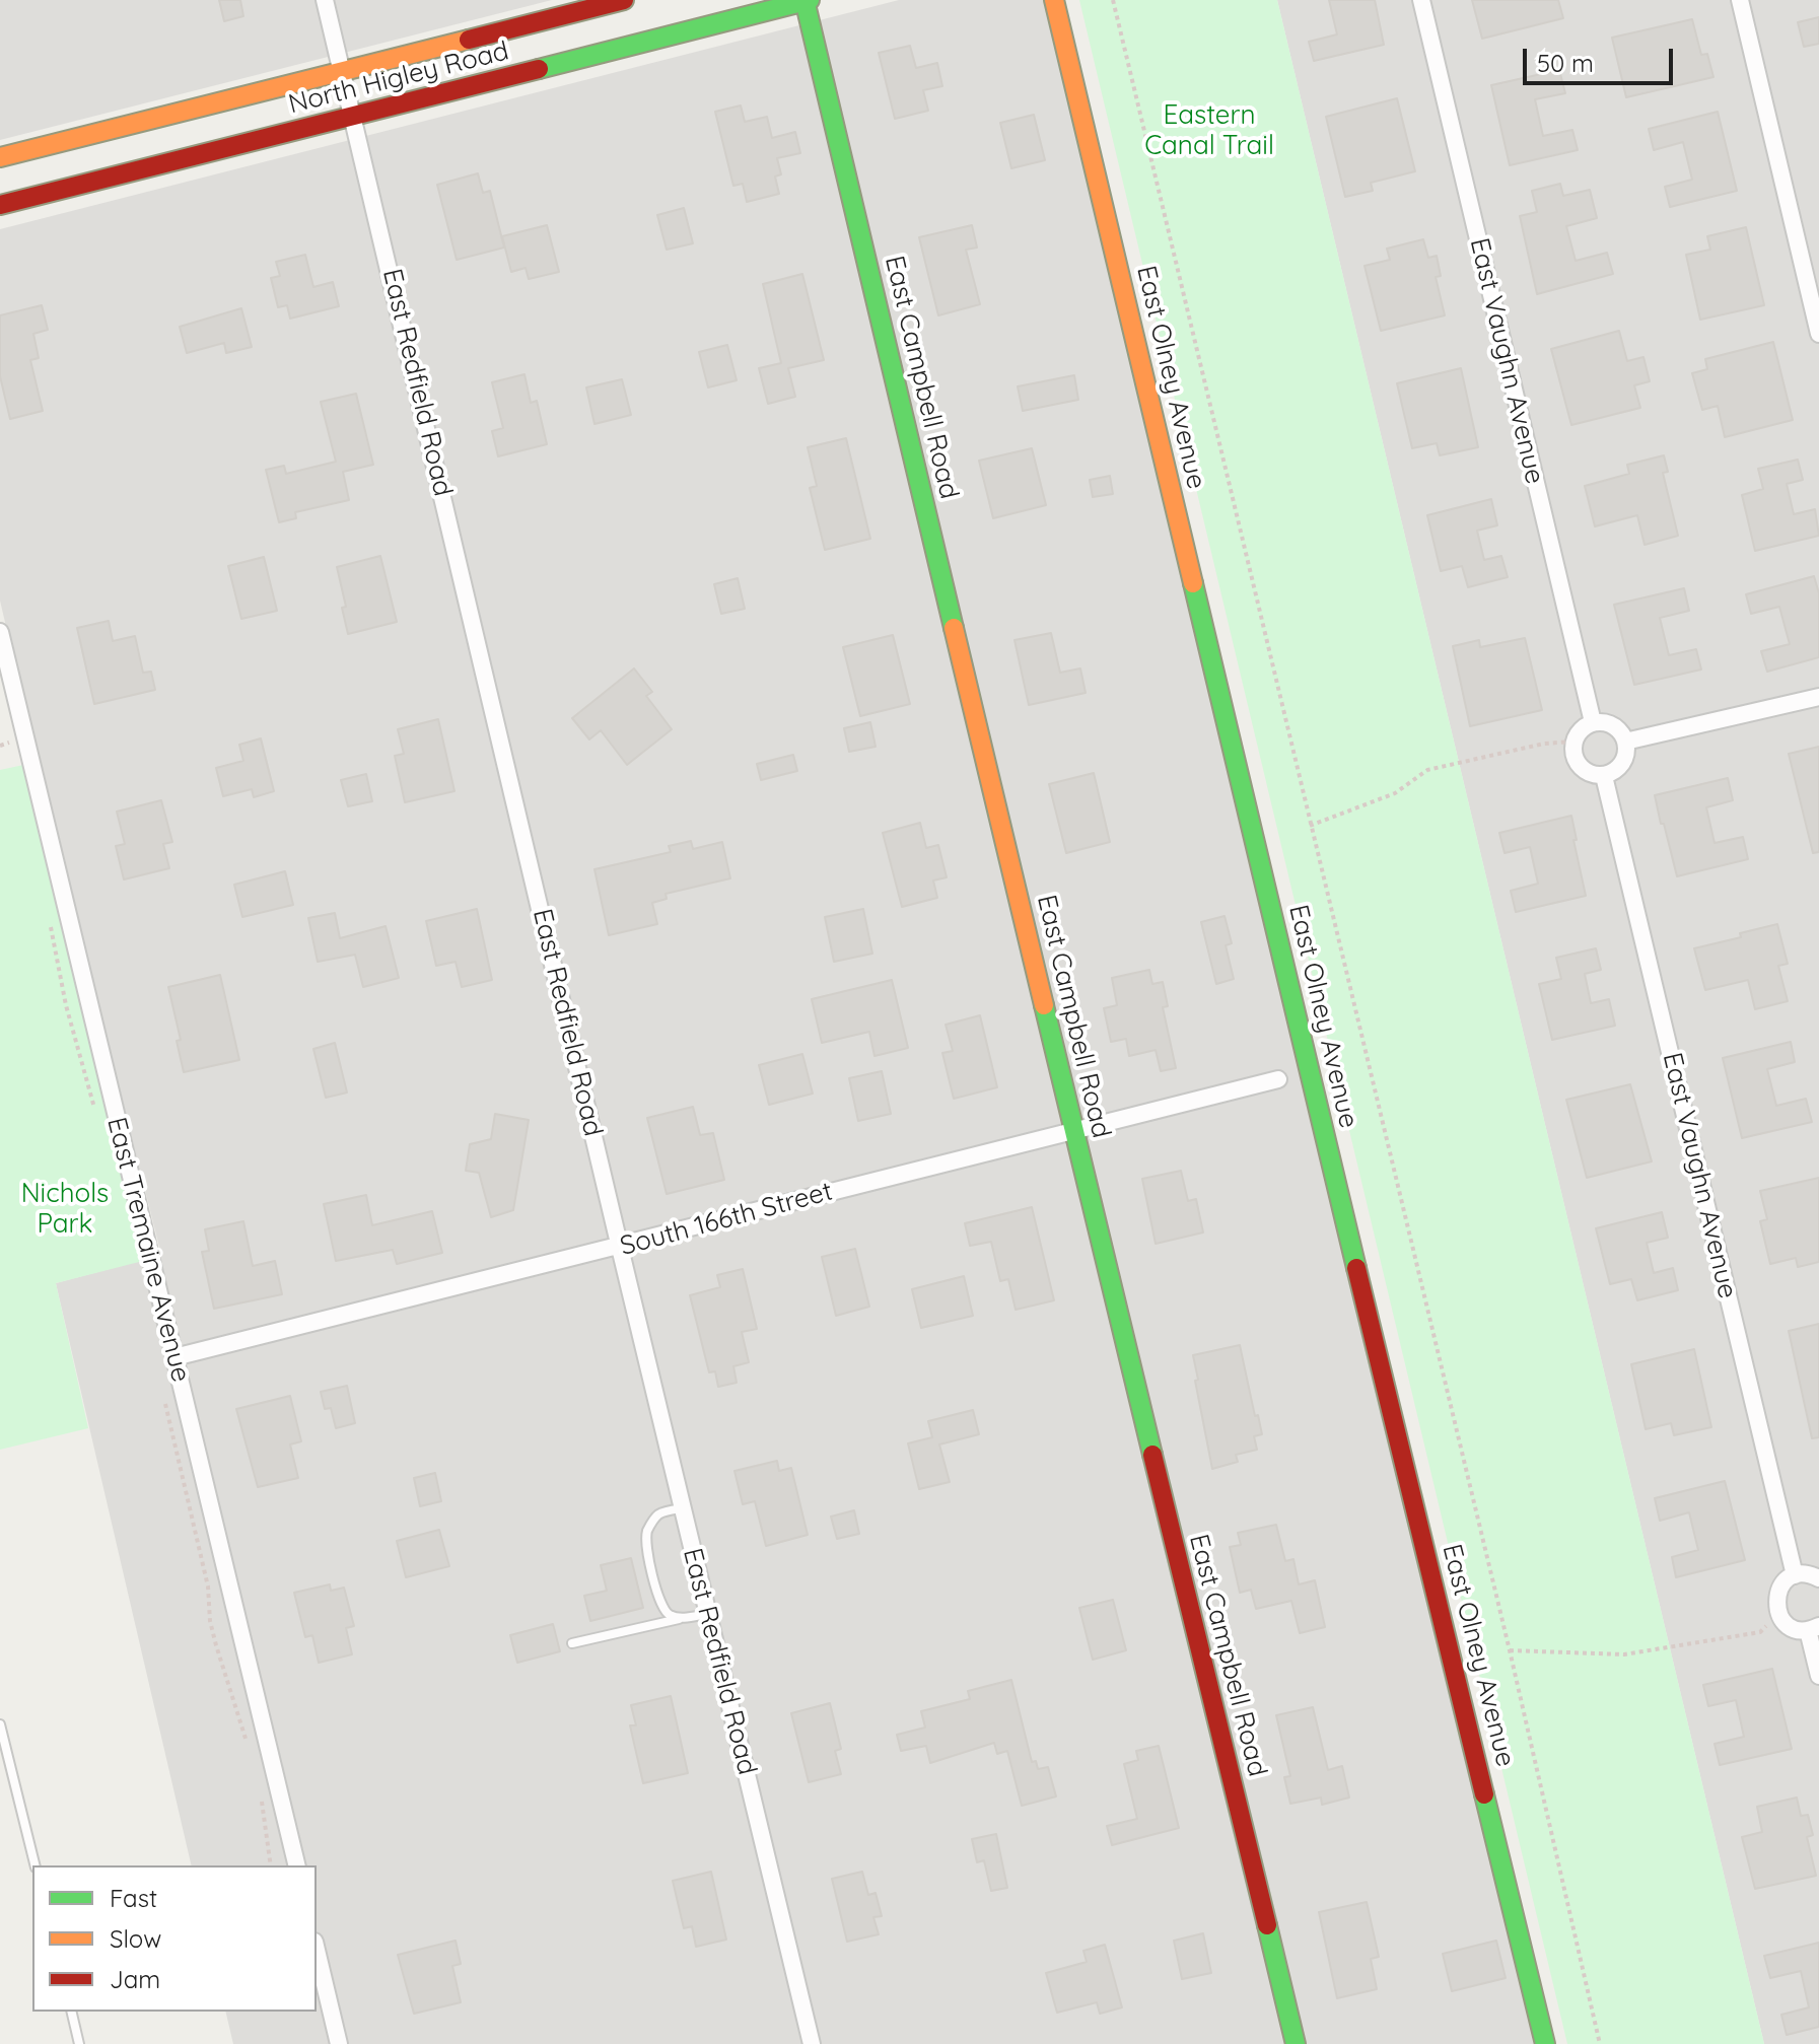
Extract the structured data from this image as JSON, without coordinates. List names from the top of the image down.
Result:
{
  "streets": {
    "street": [
      "North Higley Road",
      "East Vaughn Avenue",
      "East Campbell Road",
      "East Olney Avenue",
      "East Redfield Road",
      "South 166th Street",
      "East Tremaine Avenue"
    ]
  },
  "crossings": [
    ["North Higley Road", "East Campbell Road"],
    ["North Higley Road", "East Redfield Road"],
    ["East Campbell Road", "South 166th Street"],
    ["East Redfield Road", "South 166th Street"],
    ["South 166th Street", "East Tremaine Avenue"]
  ],
  "parks": ["Eastern Canal Trail", "Nichols Park"],
  "legend": ["Fast", "Slow", "Jam"],
  "scale_bar": "50 m"
}
